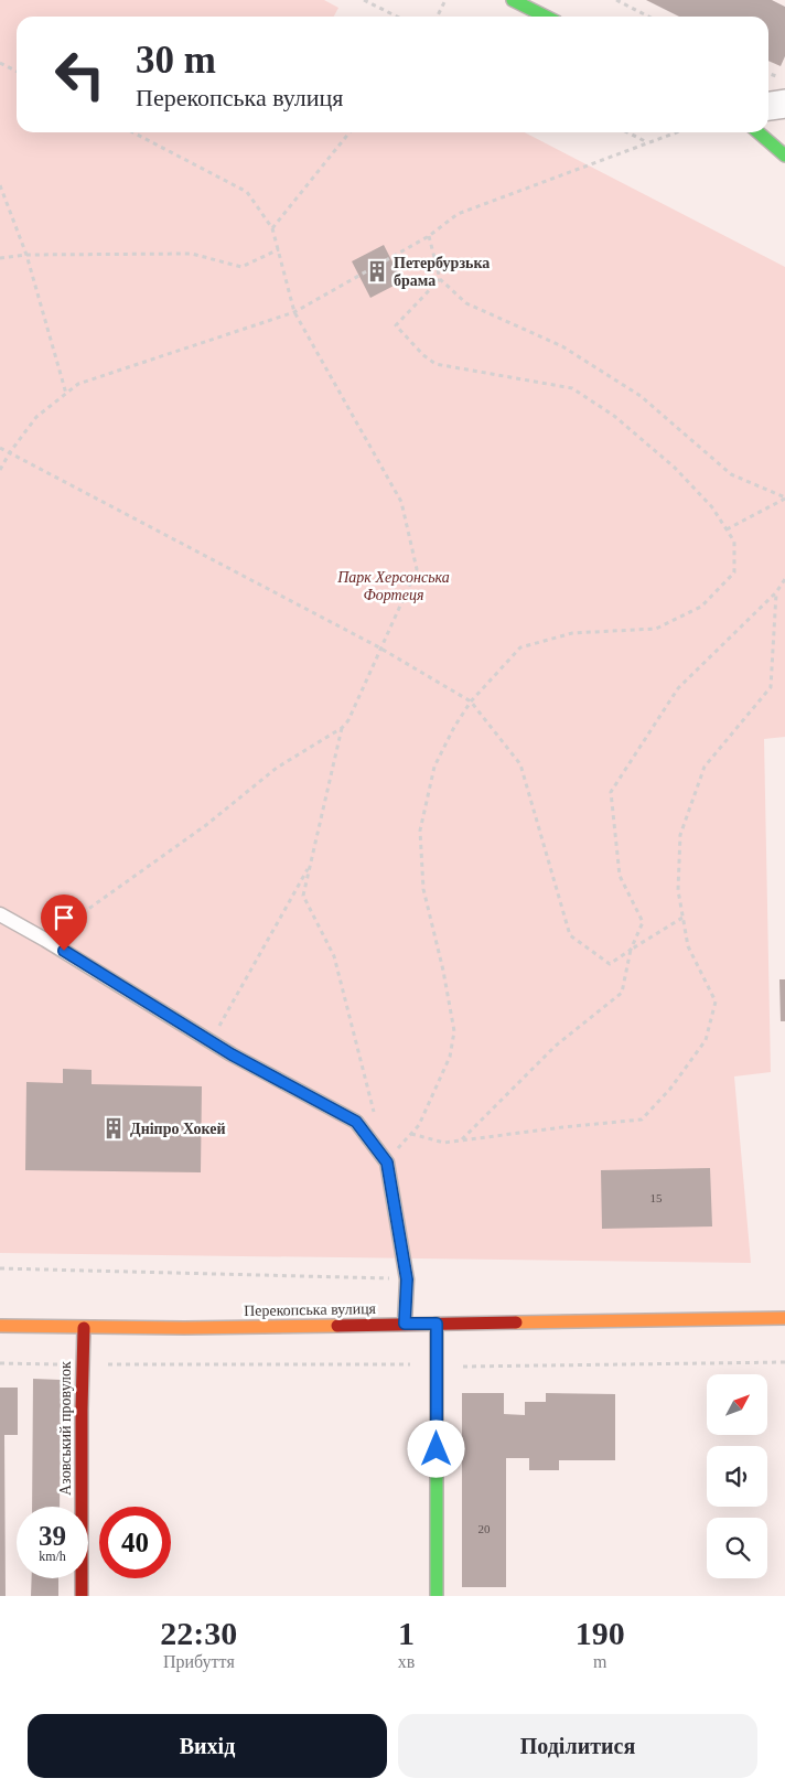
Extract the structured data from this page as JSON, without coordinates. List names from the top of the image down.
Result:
{
  "streets": {
    "main road": ["Перекопська вулиця", "Азовський провулок"]
  },
  "crossings": [
    ["Перекопська вулиця", "Азовський провулок"]
  ],
  "parks": ["Парк Херсонська Фортеця"],
  "places": {
    "building": ["Петербурзька брама", "Дніпро Хокей"]
  },
  "house_numbers": ["15", "20"],
  "north": "top right",
  "page": {
    "turn": ["30 m", "Перекопська вулиця"],
    "speed": "39 km/h",
    "limit": "40",
    "eta": [
      "22:30",
      "Прибуття",
      "1",
      "хв",
      "190",
      "m"
    ],
    "buttons": ["Вихід", "Поділитися"]
  }
}
